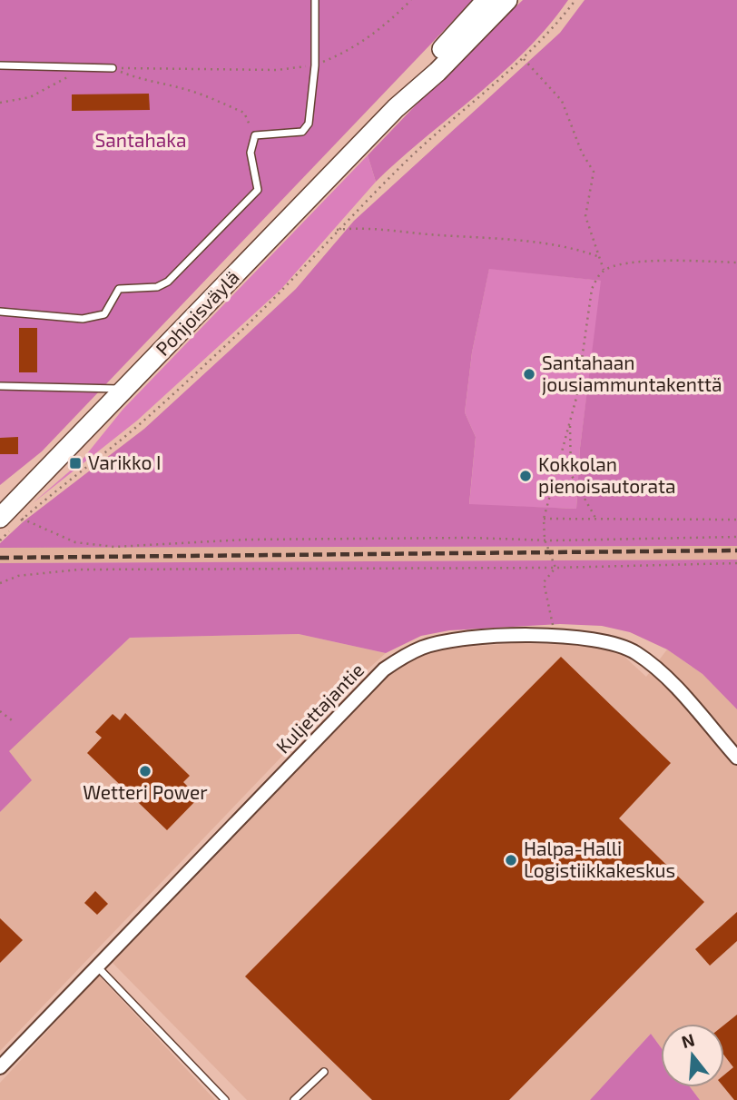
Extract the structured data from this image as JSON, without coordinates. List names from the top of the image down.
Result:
{
  "streets": {
    "main road": ["Pohjoisväylä"],
    "street": ["Kuljettajantie"]
  },
  "parks": ["Santahaka"],
  "places": {
    "other": [
      "Santahaan jousiammuntakenttä",
      "Kokkolan pienoisautorata",
      "Wetteri Power",
      "Halpa-Halli Logistiikkakeskus"
    ],
    "transit": ["Varikko I"]
  },
  "north": "top"
}
